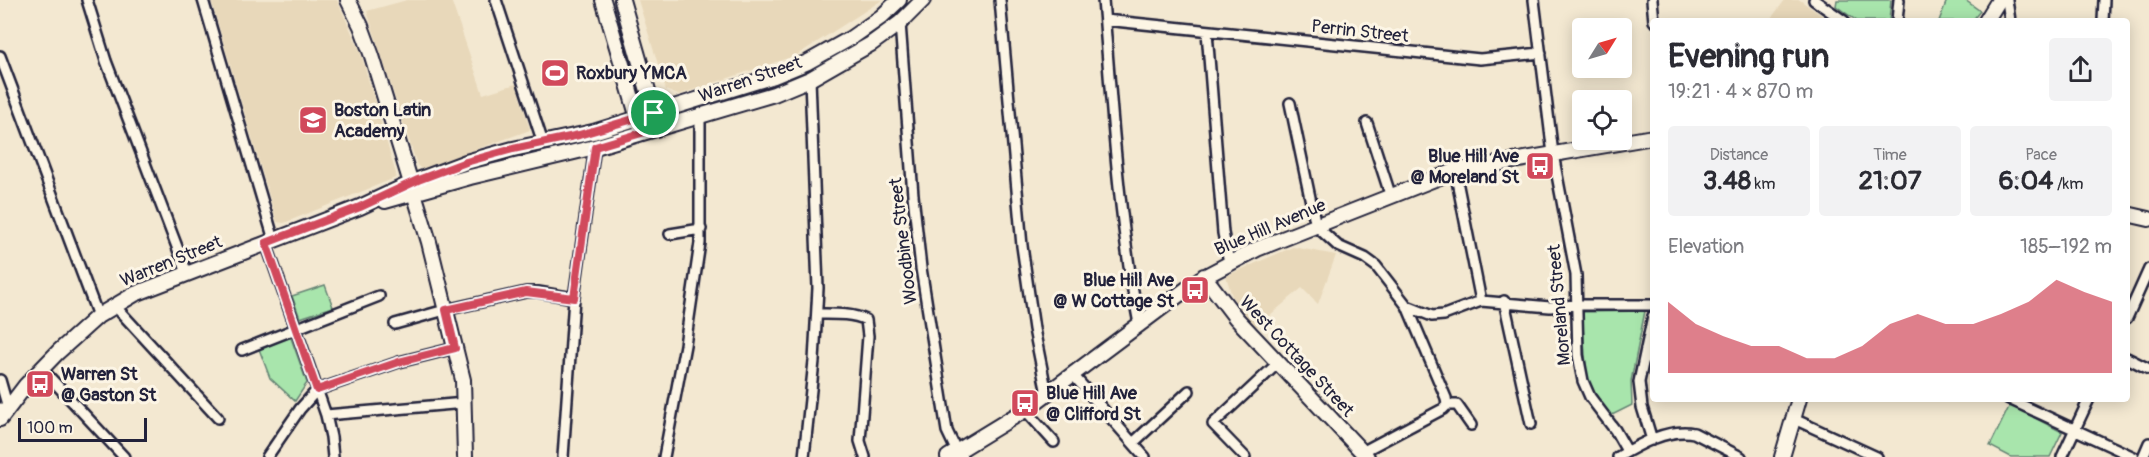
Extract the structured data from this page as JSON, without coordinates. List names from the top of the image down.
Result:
{
  "streets": {
    "main road": ["Warren Street", "Blue Hill Avenue", "West Cottage Street"],
    "street": ["Perrin Street", "Woodbine Street", "Moreland Street"]
  },
  "crossings": [
    ["Perrin Street", "Moreland Street"],
    ["Warren Street", "Woodbine Street"],
    ["Blue Hill Avenue", "Woodbine Street"],
    ["Blue Hill Avenue", "Moreland Street"],
    ["Blue Hill Avenue", "West Cottage Street"]
  ],
  "places": {
    "sports": ["Roxbury YMCA"],
    "school or university": ["Boston Latin Academy"],
    "bus stop": [
      "Blue Hill Ave @ Moreland St",
      "Blue Hill Ave @ W Cottage St",
      "Warren St @ Gaston St",
      "Blue Hill Ave @ Clifford St"
    ]
  },
  "scale_bar": "100 m",
  "north": "top right",
  "page": {
    "heading": ["Evening run", "19:21 · 4 × 870 m"],
    "stats": [
      ["Distance", "3.48 km"],
      ["Time", "21:07"],
      ["Pace", "6:04 /km"]
    ],
    "chart": ["Elevation", "185–192 m"],
    "scale": "100 m"
  }
}
